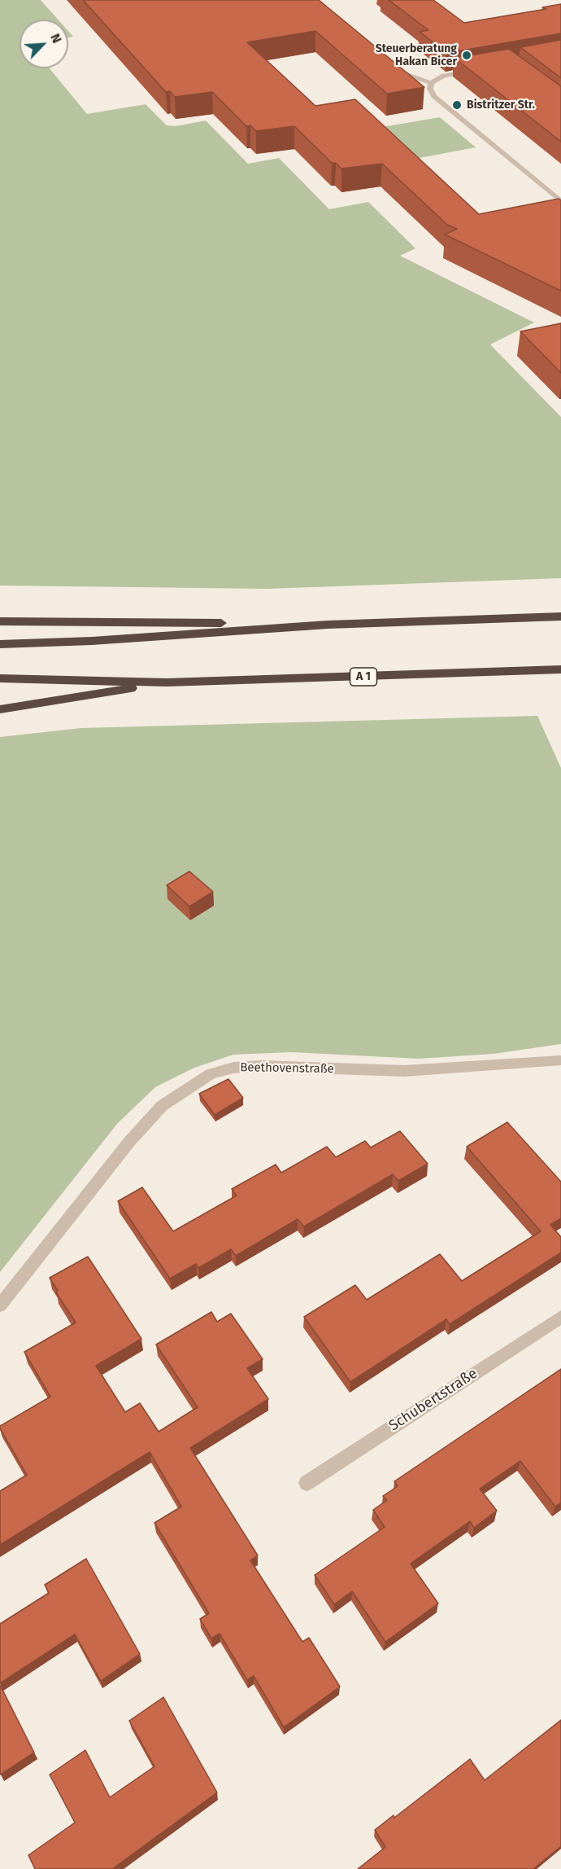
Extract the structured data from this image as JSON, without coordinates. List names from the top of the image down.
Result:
{
  "streets": {
    "highway": ["A 1"],
    "street": ["Beethovenstraße", "Schubertstraße"]
  },
  "places": ["Steuerberatung Hakan Bicer", "Bistritzer Str."],
  "north": "top right"
}
